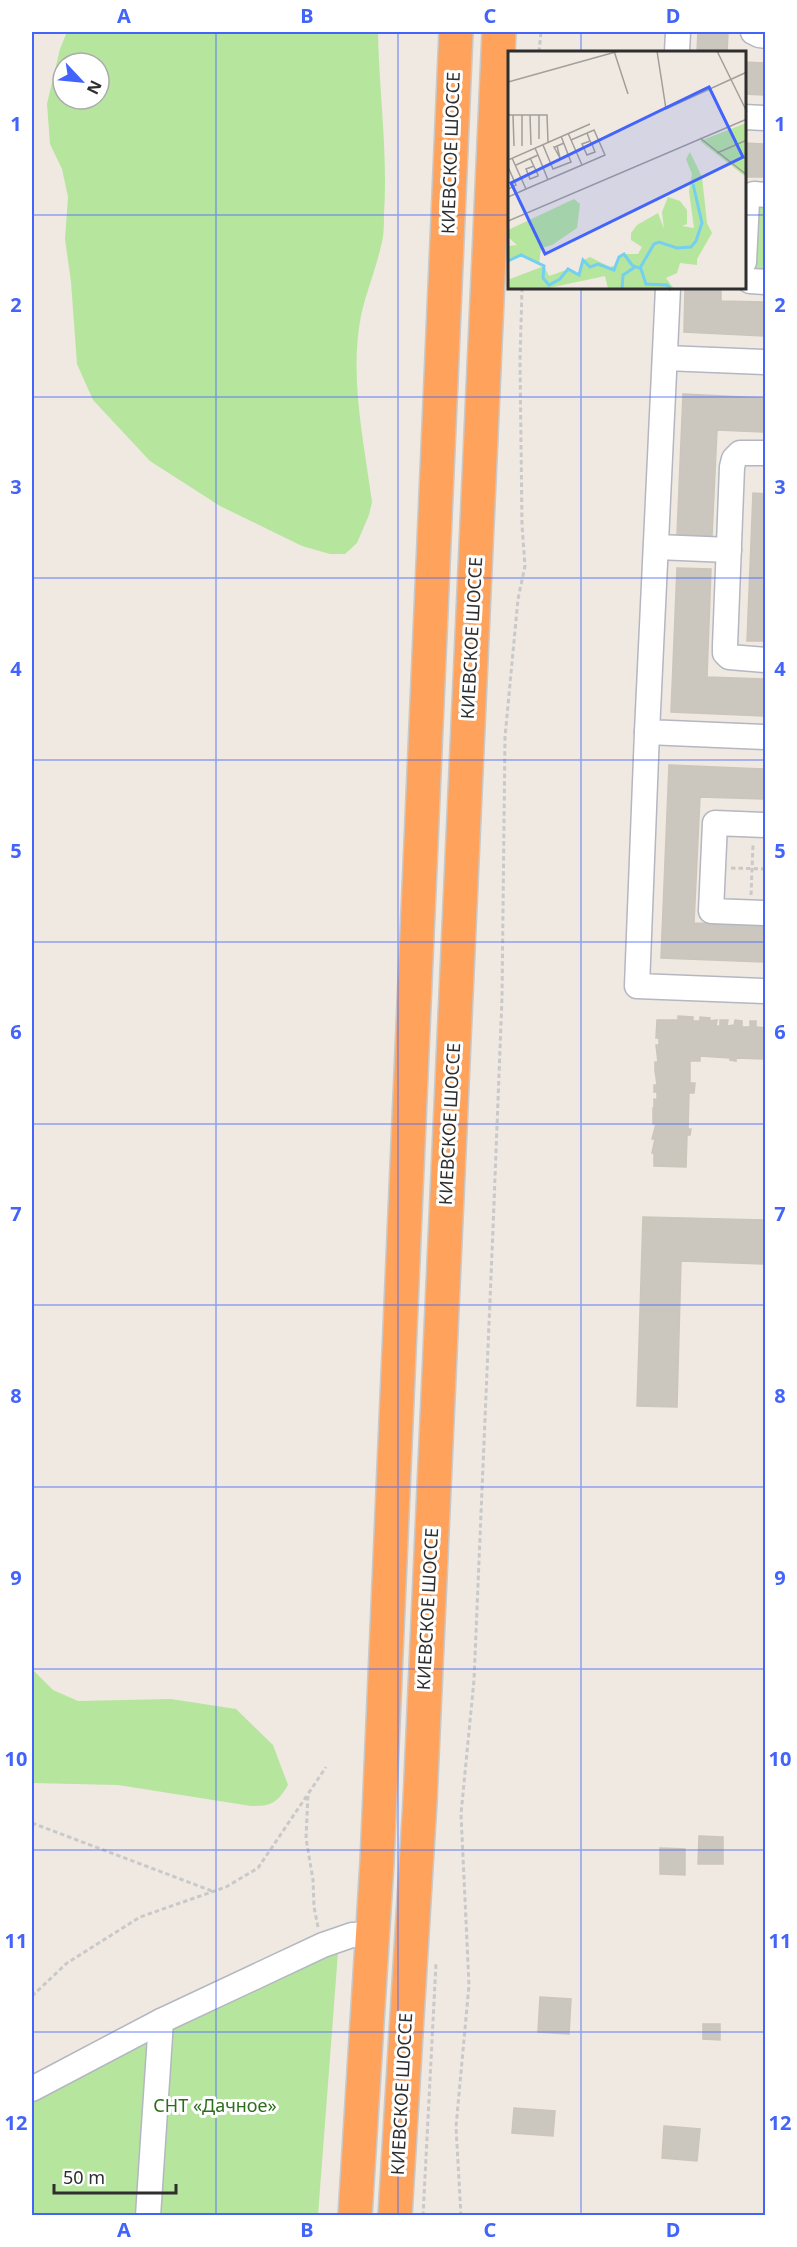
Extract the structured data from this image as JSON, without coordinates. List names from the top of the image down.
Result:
{
  "streets": {
    "highway": ["КИЕВСКОЕ ШОССЕ"]
  },
  "parks": ["СНТ «Дачное»"],
  "scale_bar": "50 m",
  "north": "bottom right",
  "grid": {
    "columns": [
      "A",
      "B",
      "C",
      "D"
    ],
    "rows": [
      "1",
      "2",
      "3",
      "4",
      "5",
      "6",
      "7",
      "8",
      "9",
      "10",
      "11",
      "12"
    ]
  }
}
